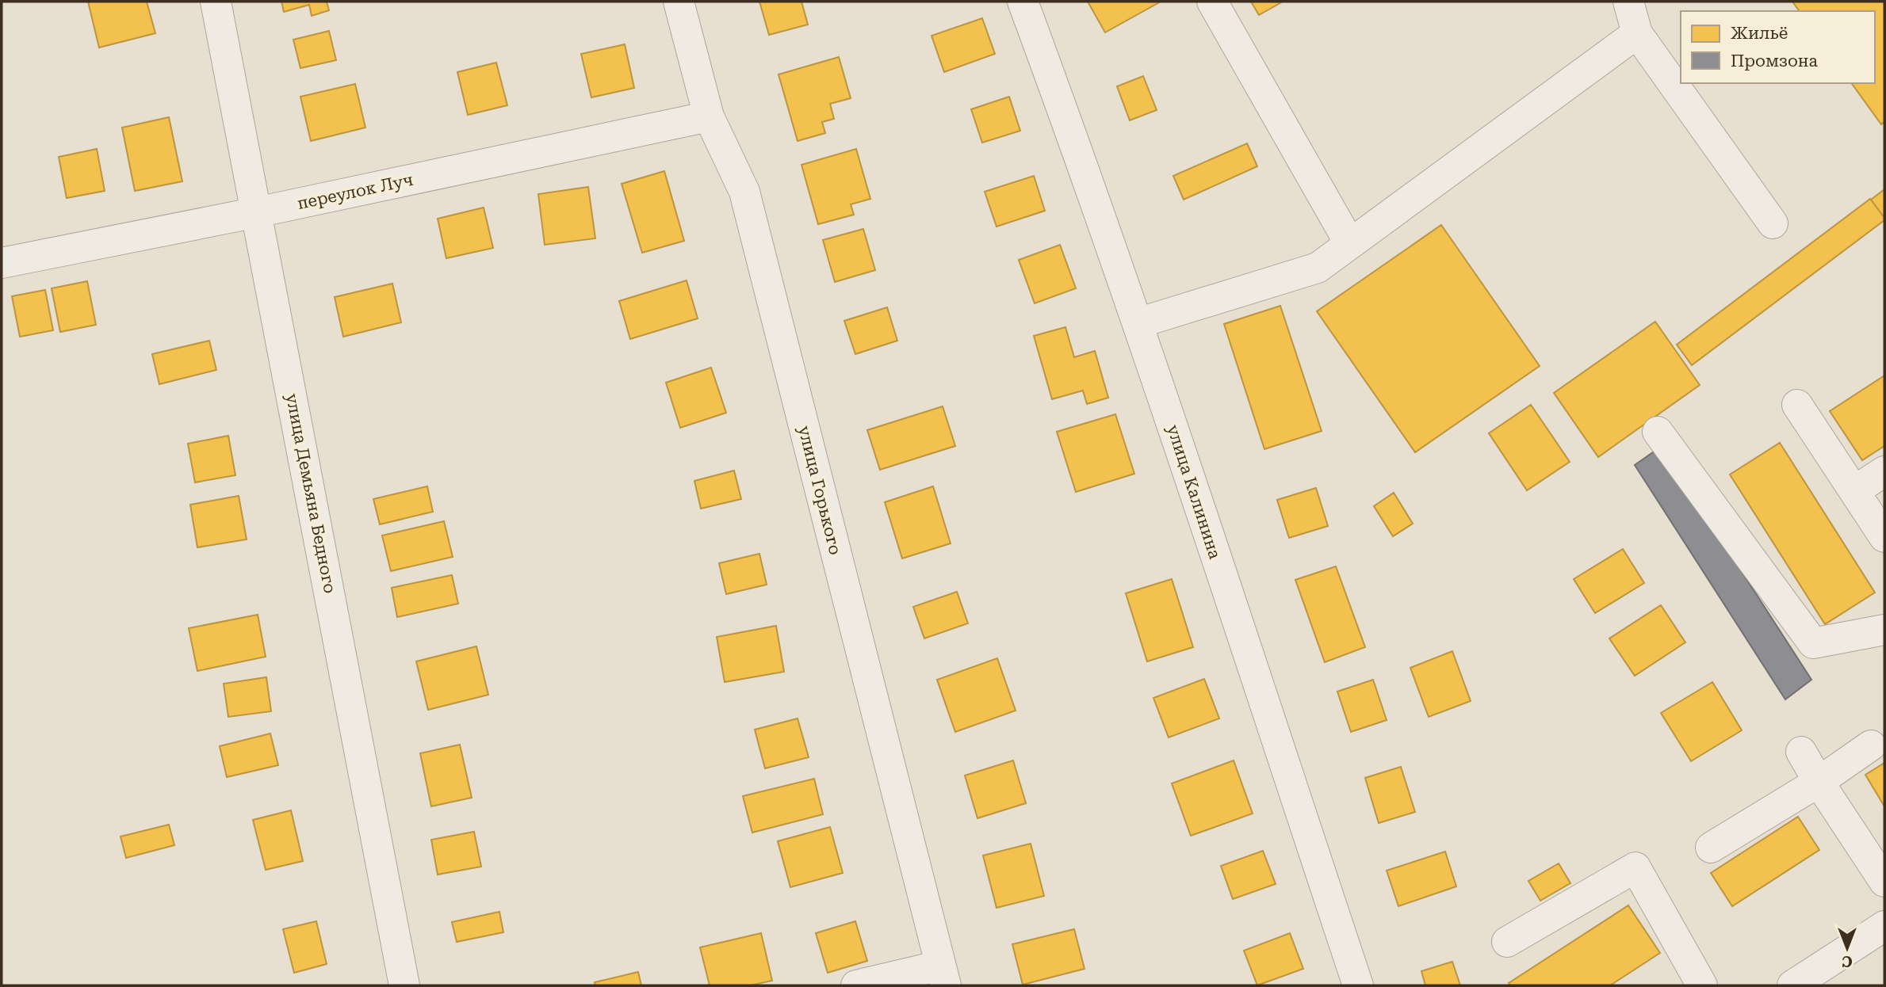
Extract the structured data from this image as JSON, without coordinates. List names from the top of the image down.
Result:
{
  "streets": {
    "street": [
      "переулок Луч",
      "улица Горького",
      "улица Калинина",
      "улица Демьяна Бедного"
    ]
  },
  "crossings": [
    ["переулок Луч", "улица Горького"],
    ["переулок Луч", "улица Демьяна Бедного"]
  ],
  "legend": ["Жильё", "Промзона"],
  "north": "bottom"
}
